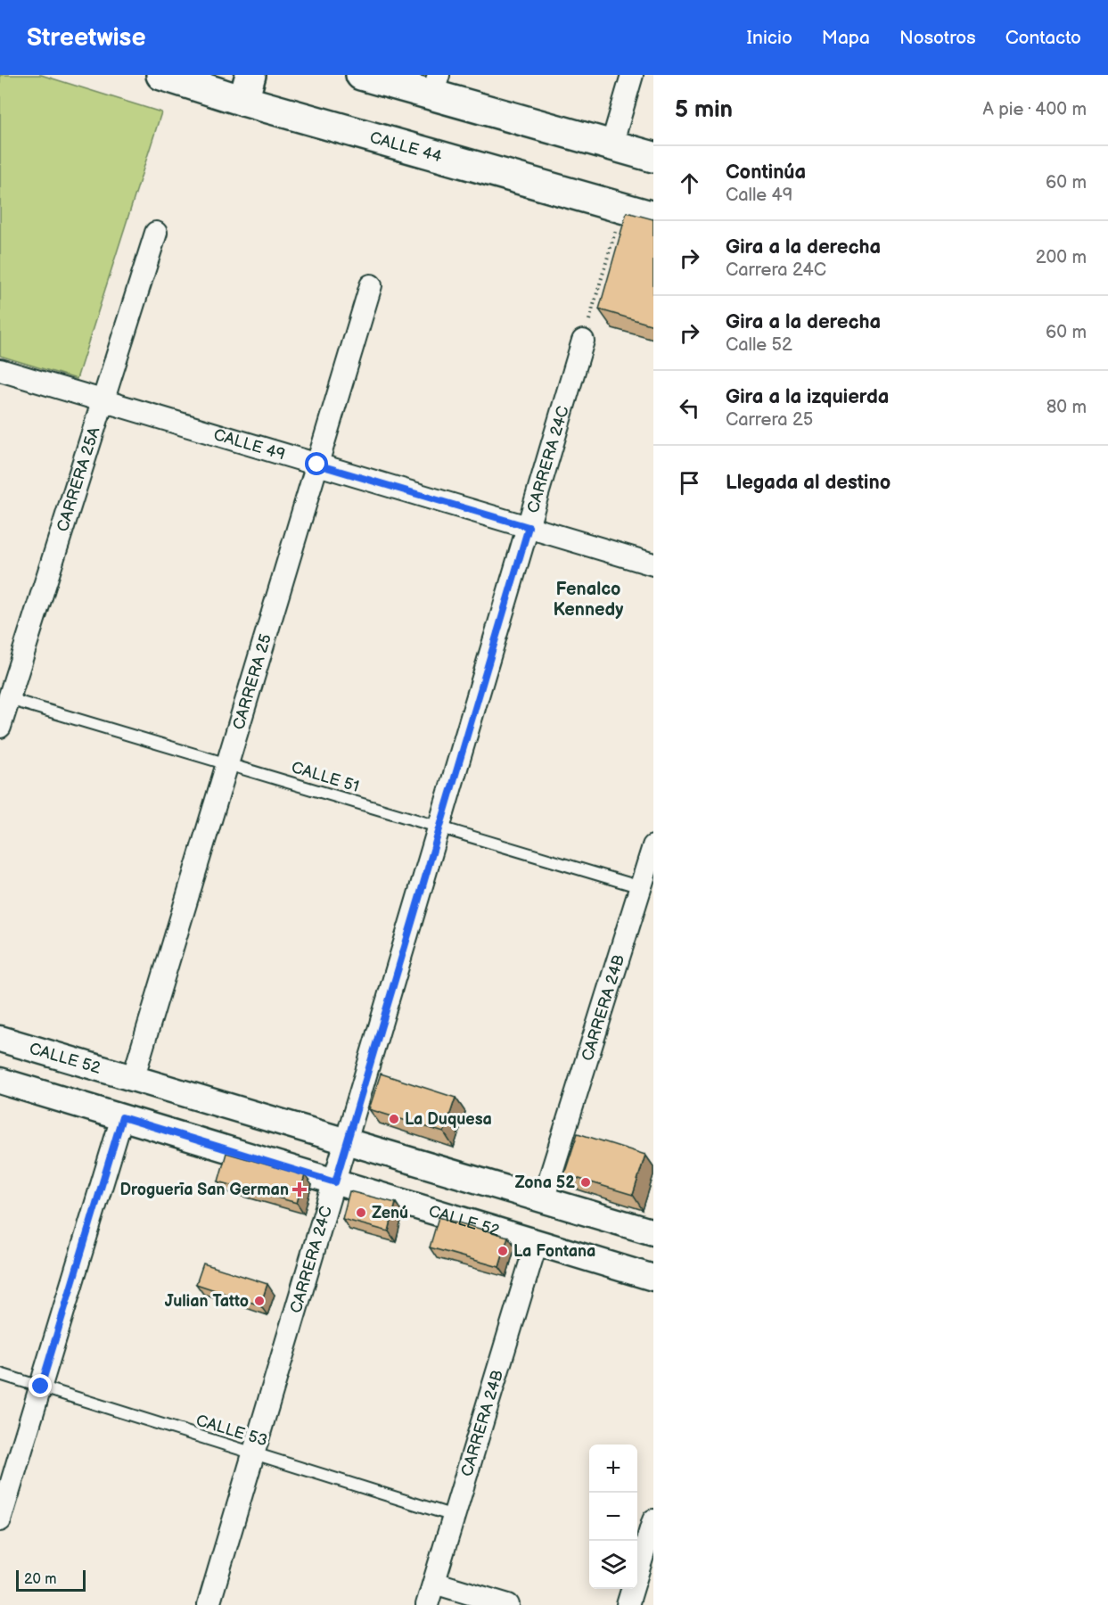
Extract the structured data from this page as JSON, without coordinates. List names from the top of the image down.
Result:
{
  "streets": {
    "main road": ["CALLE 44"],
    "street": [
      "CALLE 49",
      "CARRERA 24C",
      "CARRERA 25A",
      "CARRERA 25",
      "CARRERA 24B",
      "CALLE 52"
    ],
    "lane": ["CALLE 51", "CALLE 53"]
  },
  "crossings": [
    ["CALLE 49", "CARRERA 24C"],
    ["CALLE 49", "CARRERA 25A"],
    ["CALLE 49", "CARRERA 25"],
    ["CARRERA 24C", "CALLE 51"],
    ["CARRERA 24C", "CALLE 52"],
    ["CARRERA 24C", "CALLE 53"],
    ["CARRERA 25A", "CALLE 51"],
    ["CARRERA 25", "CALLE 51"],
    ["CARRERA 25", "CALLE 52"],
    ["CALLE 51", "CARRERA 24B"],
    ["CARRERA 24B", "CALLE 52"],
    ["CARRERA 24B", "CALLE 53"]
  ],
  "districts": ["Fenalco Kennedy"],
  "places": {
    "other": [
      "La Duquesa",
      "Zona 52",
      "Zenú",
      "La Fontana",
      "Julian Tatto"
    ],
    "health": ["Droguerīa San German"]
  },
  "scale_bar": "20 m",
  "page": {
    "header": "Streetwise",
    "nav": [
      "Inicio",
      "Mapa",
      "Nosotros",
      "Contacto"
    ],
    "heading": ["5 min", "A pie · 400 m"],
    "list": [
      ["Continúa", "Calle 49", "60 m"],
      ["Gira a la derecha", "Carrera 24C", "200 m"],
      ["Gira a la derecha", "Calle 52", "60 m"],
      ["Gira a la izquierda", "Carrera 25", "80 m"],
      "Llegada al destino"
    ],
    "map_buttons": ["+", "−"],
    "scale": "20 m"
  }
}
